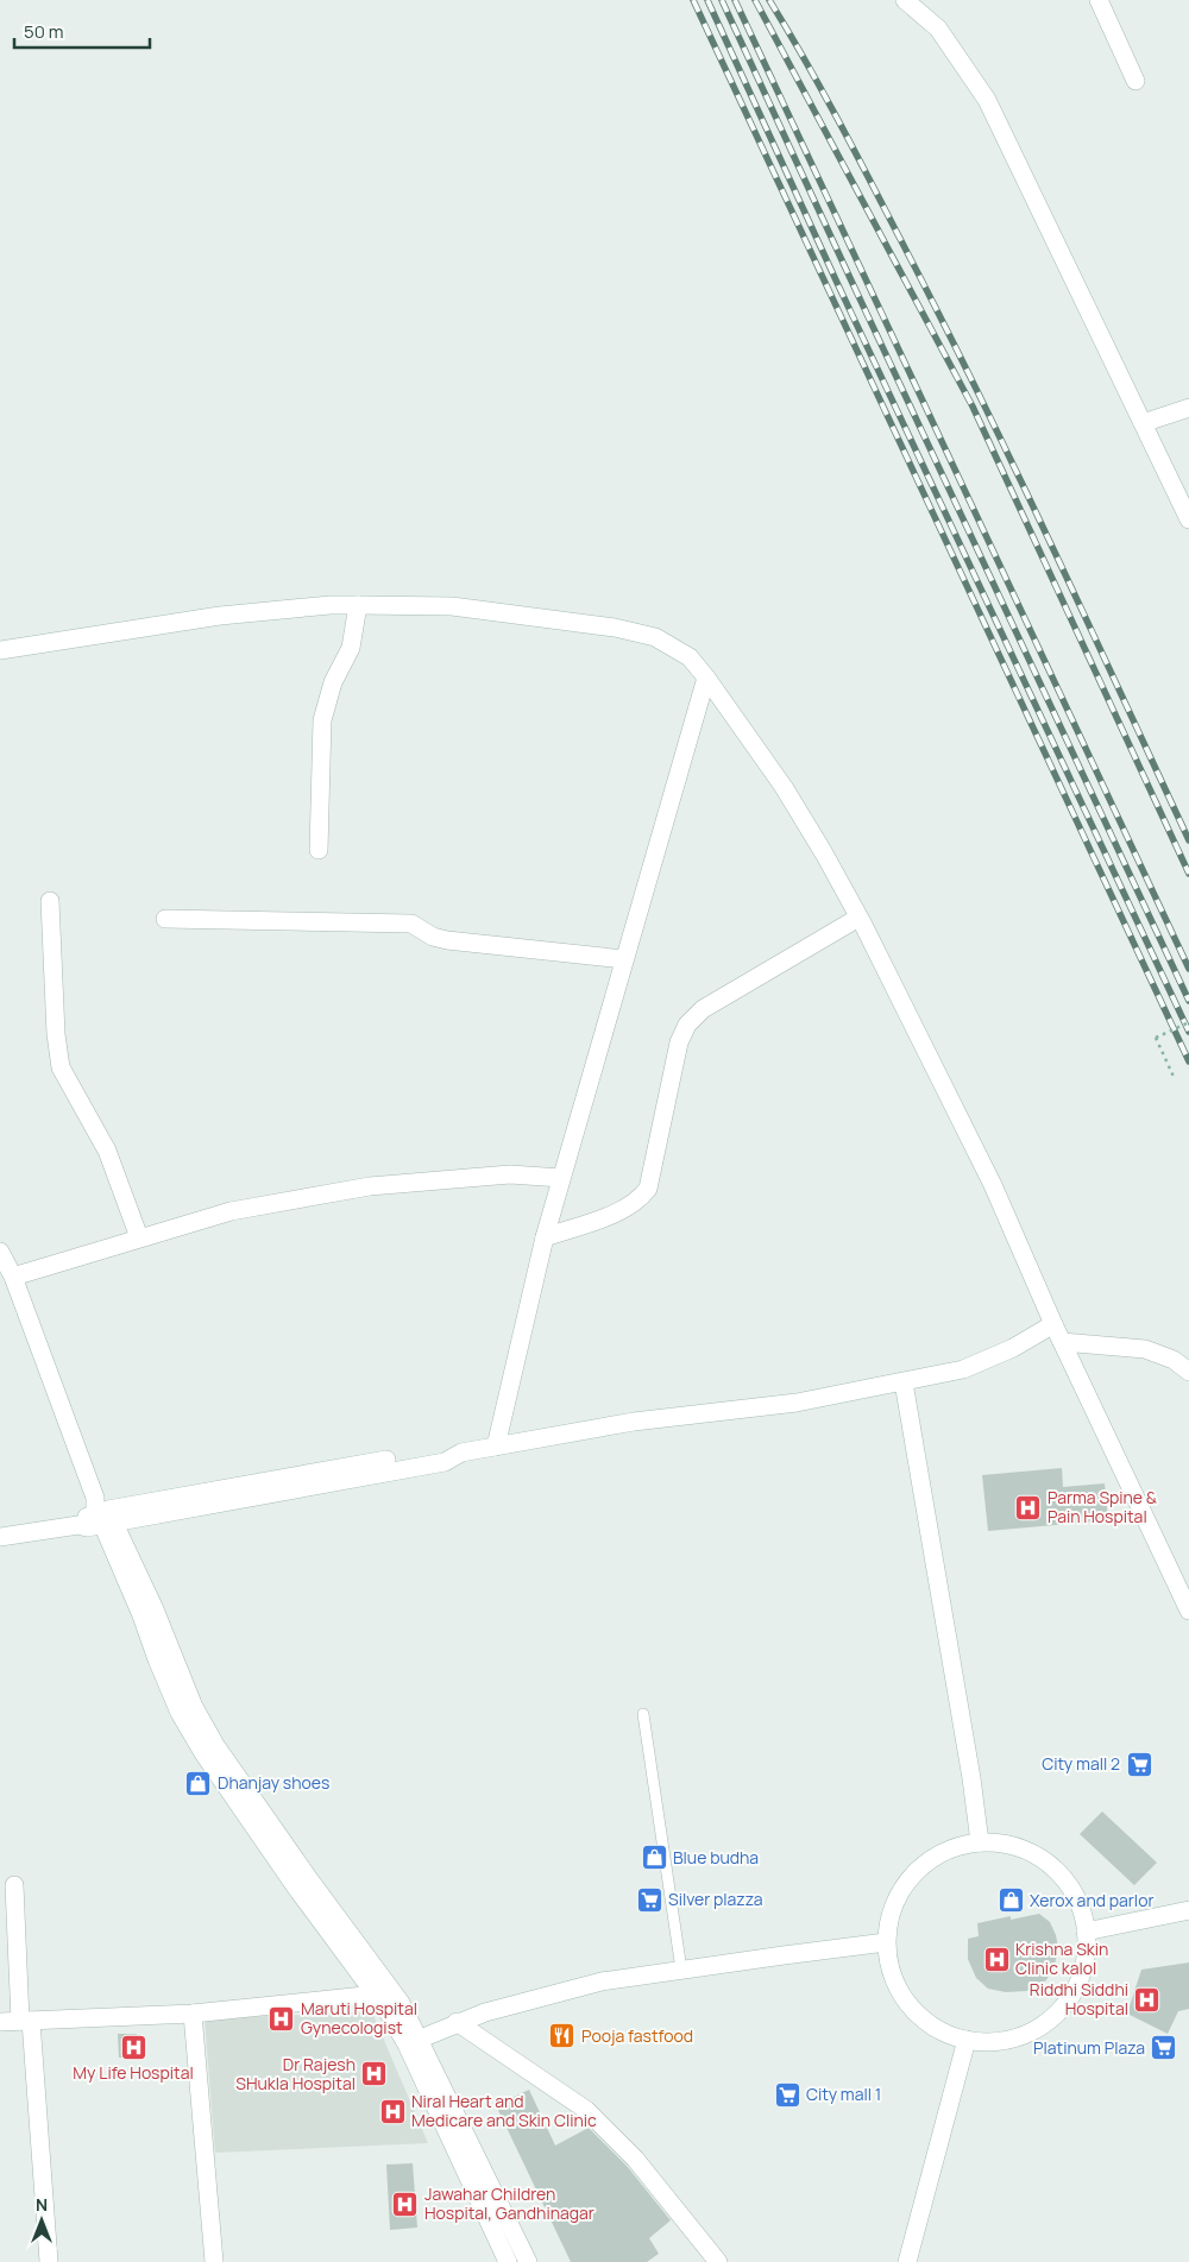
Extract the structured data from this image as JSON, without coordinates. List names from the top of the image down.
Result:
{
  "places": {
    "hospital": [
      "Parma Spine & Pain Hospital",
      "Krishna Skin Clinic kalol",
      "Riddhi Siddhi Hospital",
      "Maruti Hospital Gynecologist",
      "My Life Hospital",
      "Dr Rajesh SHukla Hospital",
      "Niral Heart and Medicare and Skin Clinic",
      "Jawahar Children Hospital, Gandhinagar"
    ],
    "supermarket": [
      "City mall 2",
      "Silver plazza",
      "Platinum Plaza",
      "City mall 1"
    ],
    "shop": ["Dhanjay shoes", "Blue budha", "Xerox and parlor"],
    "restaurant": ["Pooja fastfood"]
  },
  "scale_bar": "50 m",
  "north": "top"
}
